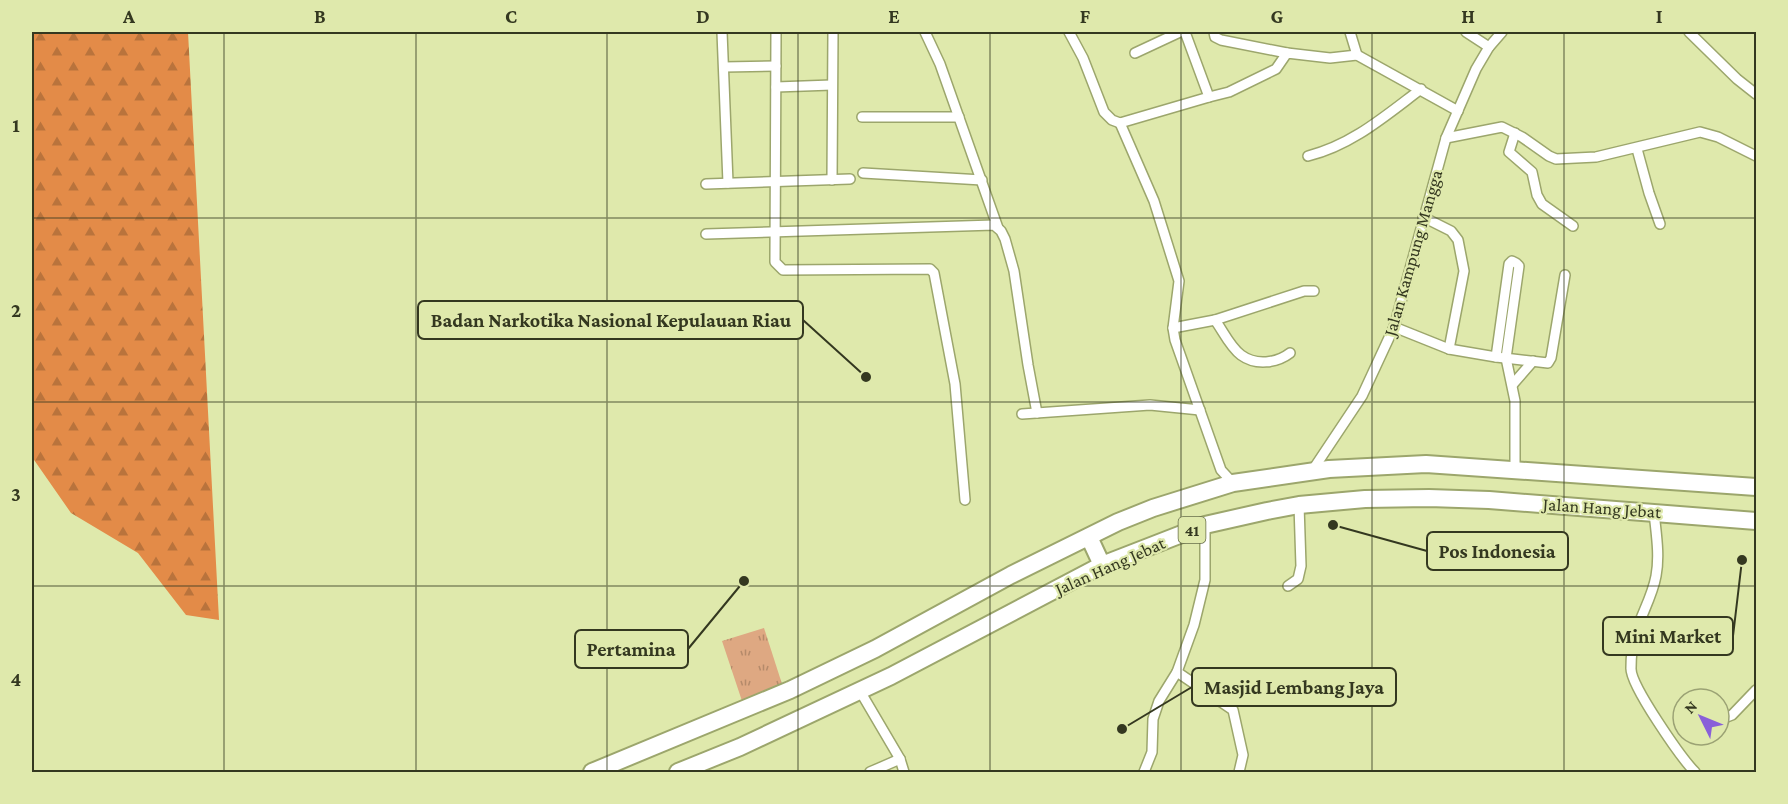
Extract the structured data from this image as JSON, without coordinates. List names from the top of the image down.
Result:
{
  "streets": {
    "highway": ["Jalan Hang Jebat", "41"],
    "street": ["Jalan Kampung Mangga"]
  },
  "places": [
    "Badan Narkotika Nasional Kepulauan Riau",
    "Pos Indonesia",
    "Mini Market",
    "Pertamina",
    "Masjid Lembang Jaya"
  ],
  "north": "top left",
  "grid": {
    "columns": [
      "A",
      "B",
      "C",
      "D",
      "E",
      "F",
      "G",
      "H",
      "I"
    ],
    "rows": [
      "1",
      "2",
      "3",
      "4"
    ]
  }
}
